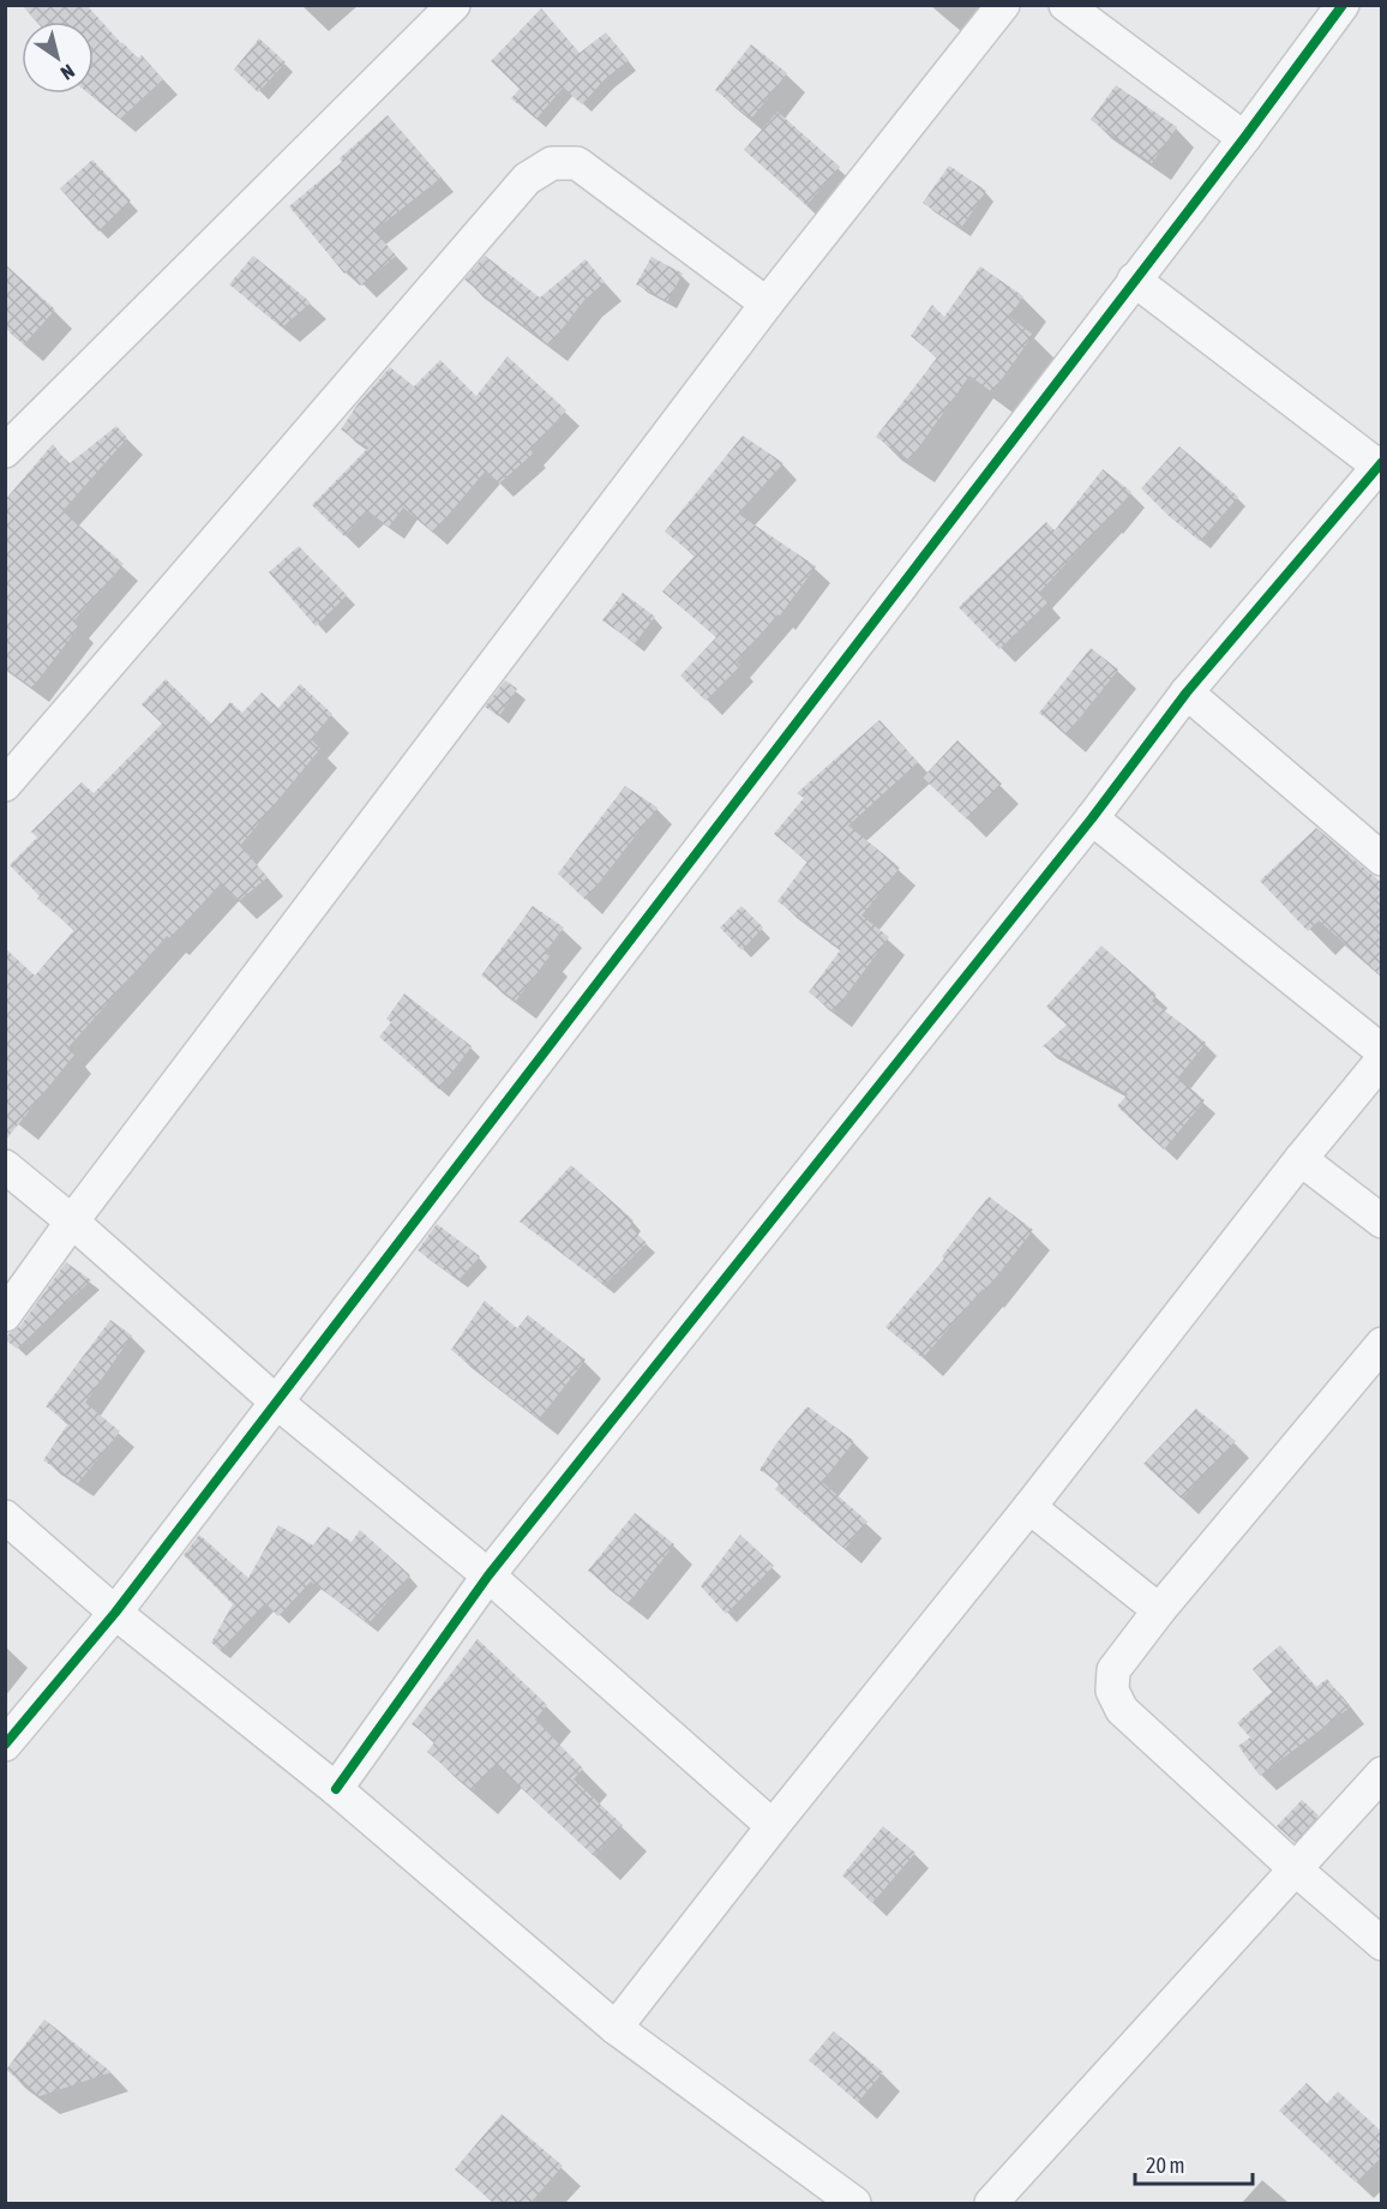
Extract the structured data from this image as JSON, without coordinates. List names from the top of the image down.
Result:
{
  "scale_bar": "20 m",
  "north": "bottom right"
}
